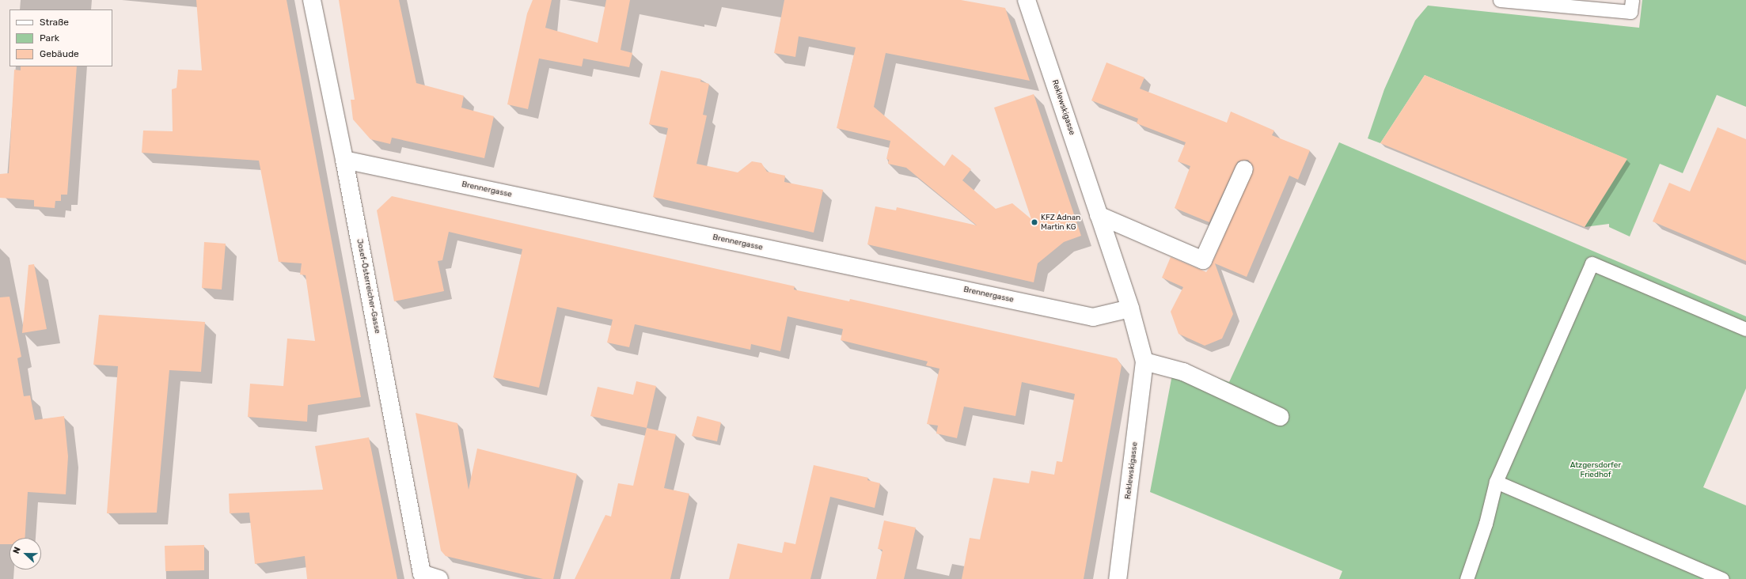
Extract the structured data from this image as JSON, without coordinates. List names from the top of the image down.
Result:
{
  "streets": {
    "street": ["Reklewskigasse", "Brennergasse", "Josef-Österreicher-Gasse"]
  },
  "crossings": [
    ["Reklewskigasse", "Brennergasse"],
    ["Brennergasse", "Josef-Österreicher-Gasse"]
  ],
  "parks": ["Atzgersdorfer Friedhof"],
  "places": ["KFZ Adnan Martin KG"],
  "legend": ["Straße", "Park", "Gebäude"],
  "north": "left"
}
